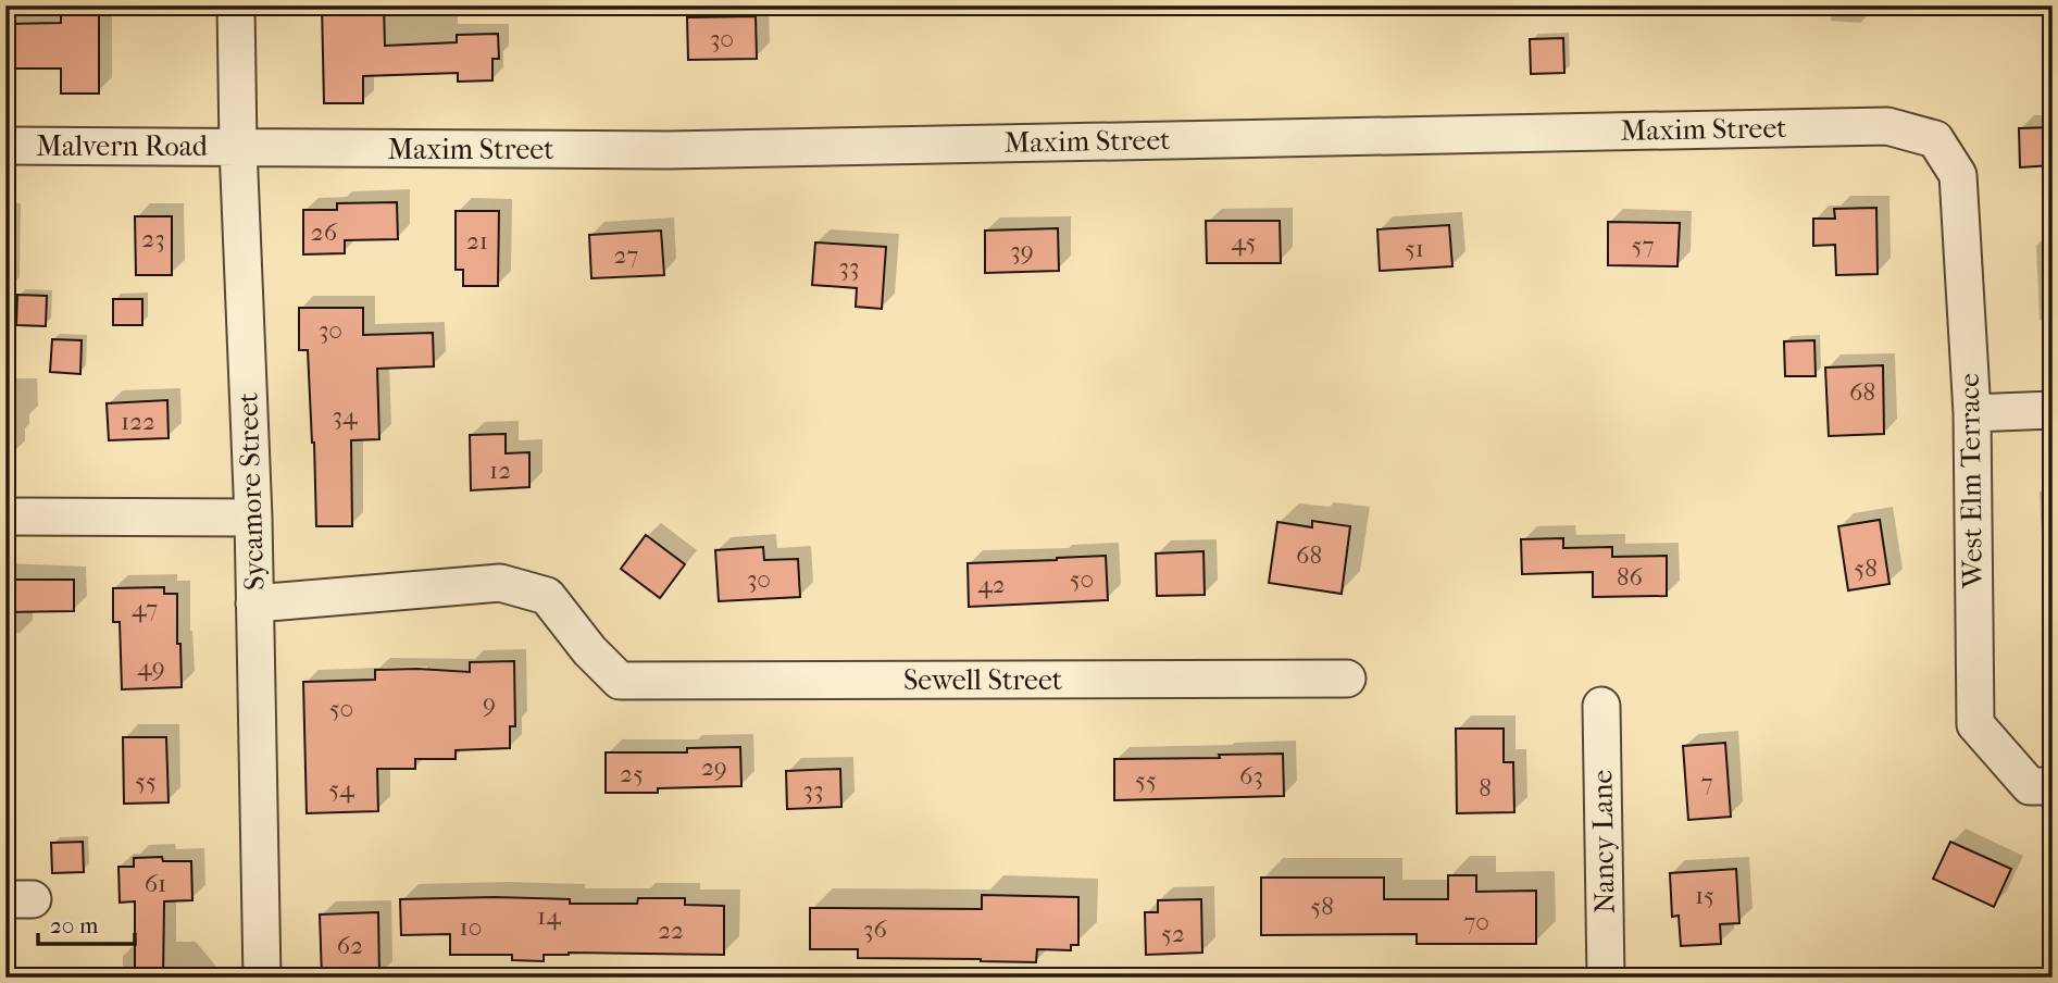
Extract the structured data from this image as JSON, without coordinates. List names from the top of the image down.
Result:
{
  "streets": {
    "street": [
      "Maxim Street",
      "Malvern Road",
      "West Elm Terrace",
      "Sycamore Street",
      "Sewell Street",
      "Nancy Lane"
    ]
  },
  "crossings": [
    ["Maxim Street", "Malvern Road"],
    ["Maxim Street", "West Elm Terrace"],
    ["Maxim Street", "Sycamore Street"],
    ["Malvern Road", "Sycamore Street"],
    ["Sycamore Street", "Sewell Street"]
  ],
  "house_numbers": [
    "30",
    "26",
    "23",
    "21",
    "45",
    "57",
    "51",
    "39",
    "27",
    "33",
    "30",
    "68",
    "34",
    "122",
    "12",
    "68",
    "58",
    "86",
    "30",
    "50",
    "42",
    "47",
    "49",
    "9",
    "50",
    "29",
    "25",
    "63",
    "55",
    "55",
    "7",
    "8",
    "54",
    "33",
    "61",
    "15",
    "58",
    "14",
    "70",
    "10",
    "36",
    "22",
    "52",
    "62"
  ],
  "scale_bar": "20 m"
}
